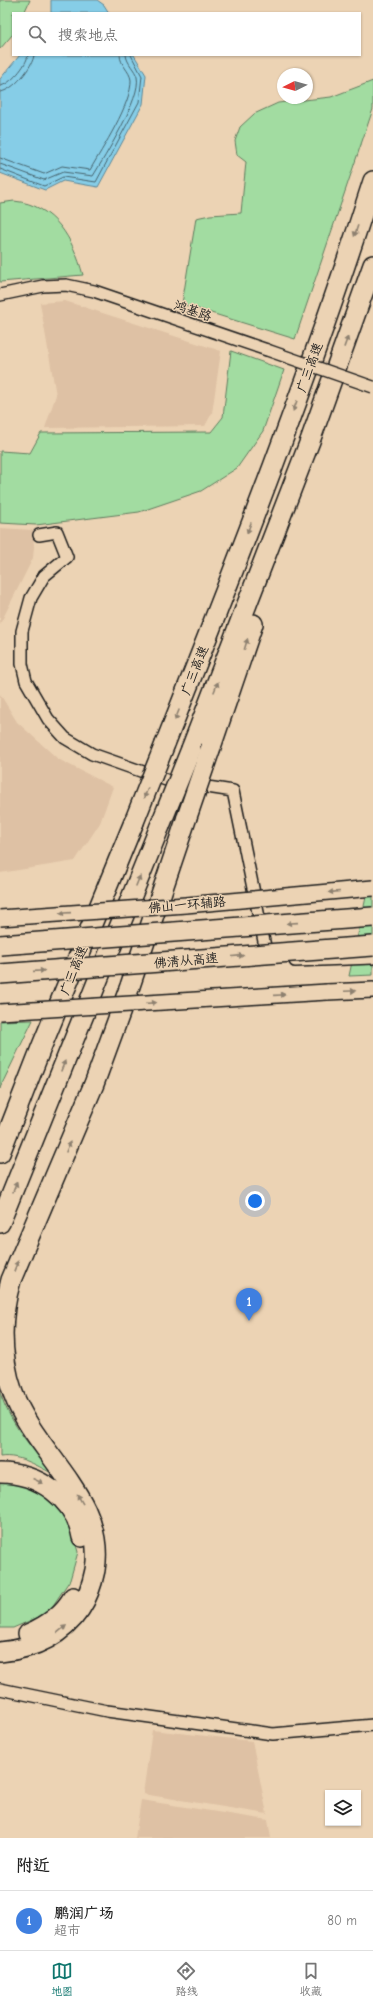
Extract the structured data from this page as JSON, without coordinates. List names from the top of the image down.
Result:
{
  "streets": {
    "highway": ["广三高速", "佛清从高速"],
    "main road": ["佛山一环辅路"],
    "street": ["鸿基路"]
  },
  "north": "left",
  "page": {
    "search": "搜索地点",
    "pins": "1",
    "heading": "附近",
    "list": [
      {
        "mark": "1",
        "name": "鹏润广场",
        "note": "超市",
        "value": "80 m"
      }
    ],
    "nav": ["地图", "路线", "收藏"]
  }
}
